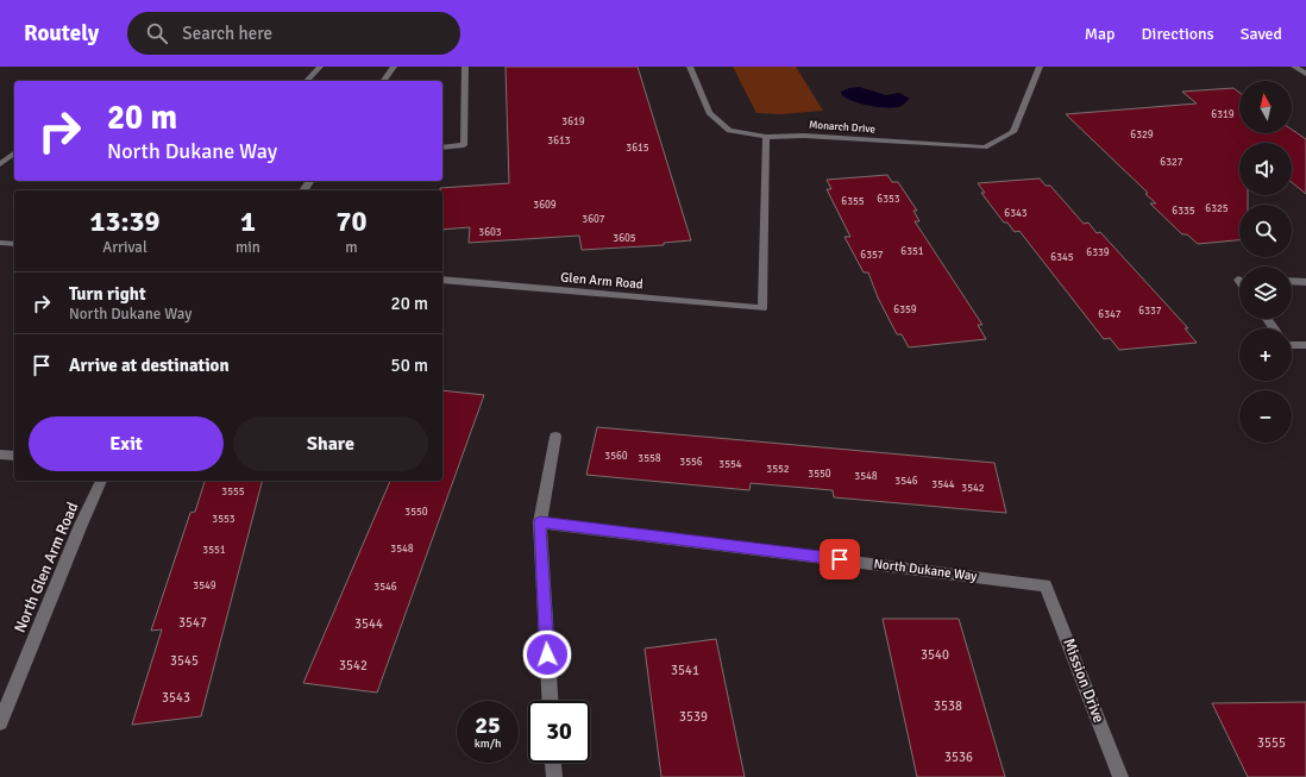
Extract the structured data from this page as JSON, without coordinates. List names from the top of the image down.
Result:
{
  "streets": {
    "street": [
      "Monarch Drive",
      "Glen Arm Road",
      "North Glen Arm Road",
      "North Dukane Way",
      "Mission Drive"
    ]
  },
  "crossings": [
    ["Monarch Drive", "Glen Arm Road"],
    ["North Dukane Way", "Mission Drive"]
  ],
  "house_numbers": [
    "6319",
    "3619",
    "6329",
    "3613",
    "3615",
    "6327",
    "6353",
    "6355",
    "3609",
    "6325",
    "6335",
    "6343",
    "3607",
    "3603",
    "3605",
    "6351",
    "6339",
    "6357",
    "6345",
    "6359",
    "6337",
    "6347",
    "3560",
    "3558",
    "3556",
    "3554",
    "3552",
    "3550",
    "3548",
    "3546",
    "3544",
    "3542",
    "3555",
    "3550",
    "3553",
    "3548",
    "3551",
    "3549",
    "3546",
    "3547",
    "3544",
    "3540",
    "3545",
    "3542",
    "3541",
    "3543",
    "3538",
    "3539",
    "3555",
    "3536"
  ],
  "north": "top",
  "page": {
    "header": "Routely",
    "search": "Search here",
    "nav": ["Map", "Directions", "Saved"],
    "map_buttons": ["+", "−"],
    "turn": ["20 m", "North Dukane Way"],
    "eta": [
      "13:39",
      "Arrival",
      "1",
      "min",
      "70",
      "m"
    ],
    "list": [
      {
        "name": "Turn right",
        "note": "North Dukane Way",
        "value": "20 m"
      },
      {
        "name": "Arrive at destination",
        "value": "50 m"
      }
    ],
    "buttons": ["Exit", "Share"],
    "speed": "25 km/h",
    "limit": "30"
  }
}
